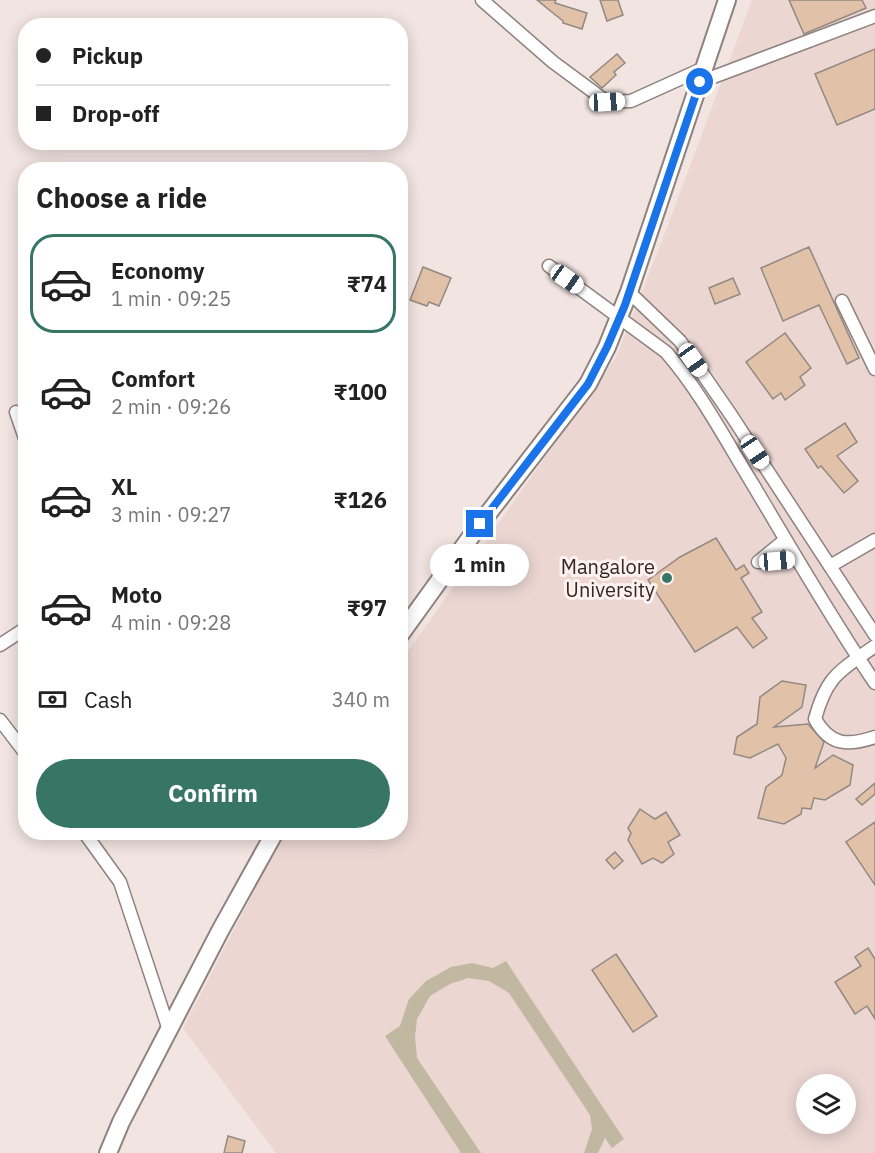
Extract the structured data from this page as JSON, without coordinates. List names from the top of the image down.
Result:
{
  "places": ["Mangalore University"],
  "page": {
    "banner": ["Pickup", "Drop-off"],
    "heading": "Choose a ride",
    "list": [
      {
        "name": "Economy",
        "note": "1 min · 09:25",
        "value": "₹74"
      },
      {
        "name": "Comfort",
        "note": "2 min · 09:26",
        "value": "₹100"
      },
      {
        "name": "XL",
        "note": "3 min · 09:27",
        "value": "₹126"
      },
      {
        "name": "Moto",
        "note": "4 min · 09:28",
        "value": "₹97"
      }
    ],
    "bubble": "1 min",
    "pay": ["Cash", "340 m"],
    "buttons": "Confirm"
  }
}
